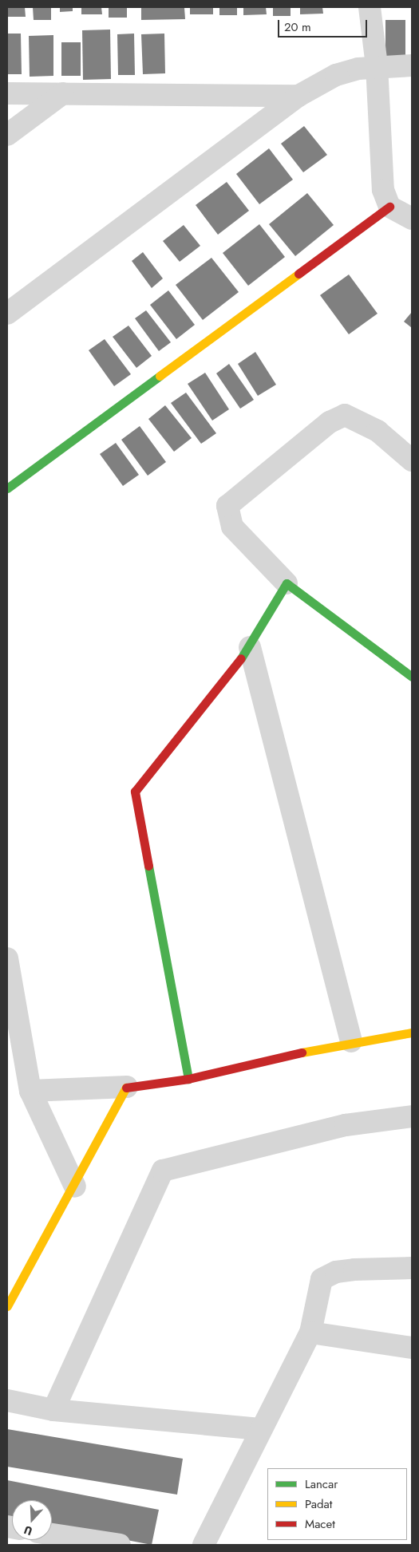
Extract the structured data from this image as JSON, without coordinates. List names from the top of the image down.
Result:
{
  "legend": ["Lancar", "Padat", "Macet"],
  "scale_bar": "20 m",
  "north": "bottom"
}
